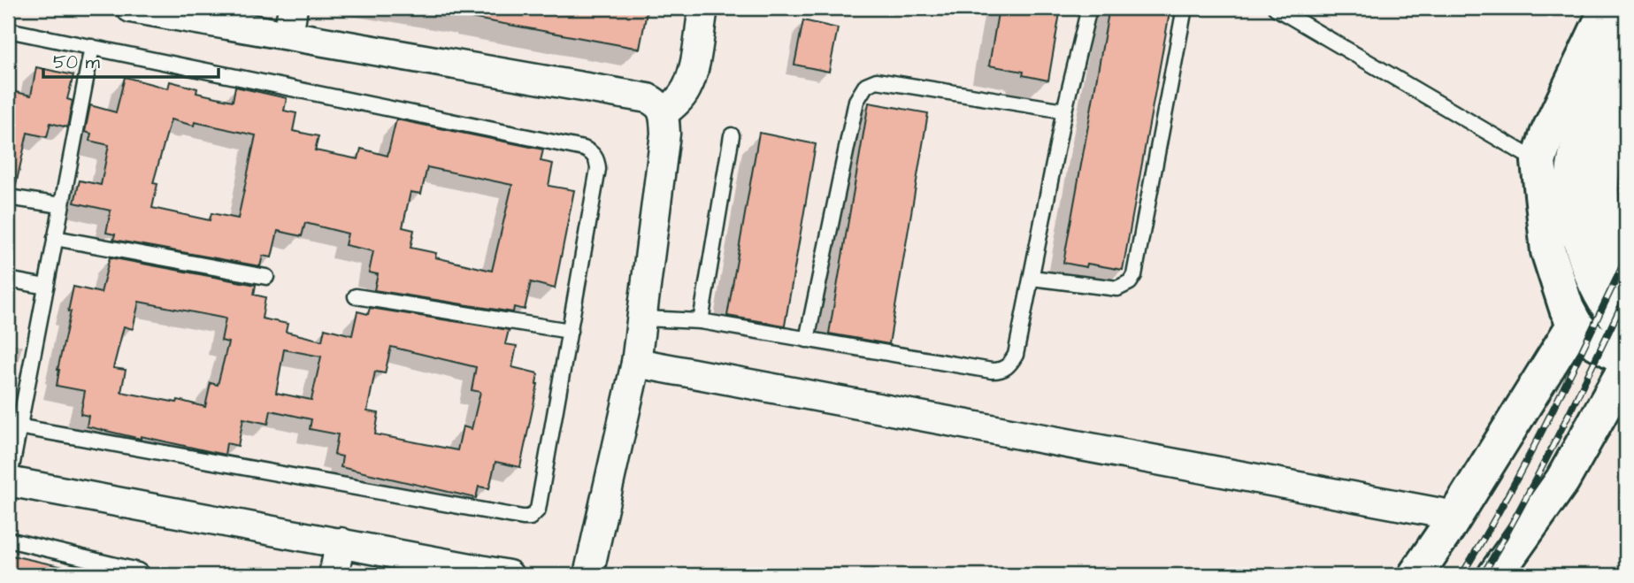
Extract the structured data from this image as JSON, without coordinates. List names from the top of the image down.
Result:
{
  "scale_bar": "50 m"
}
